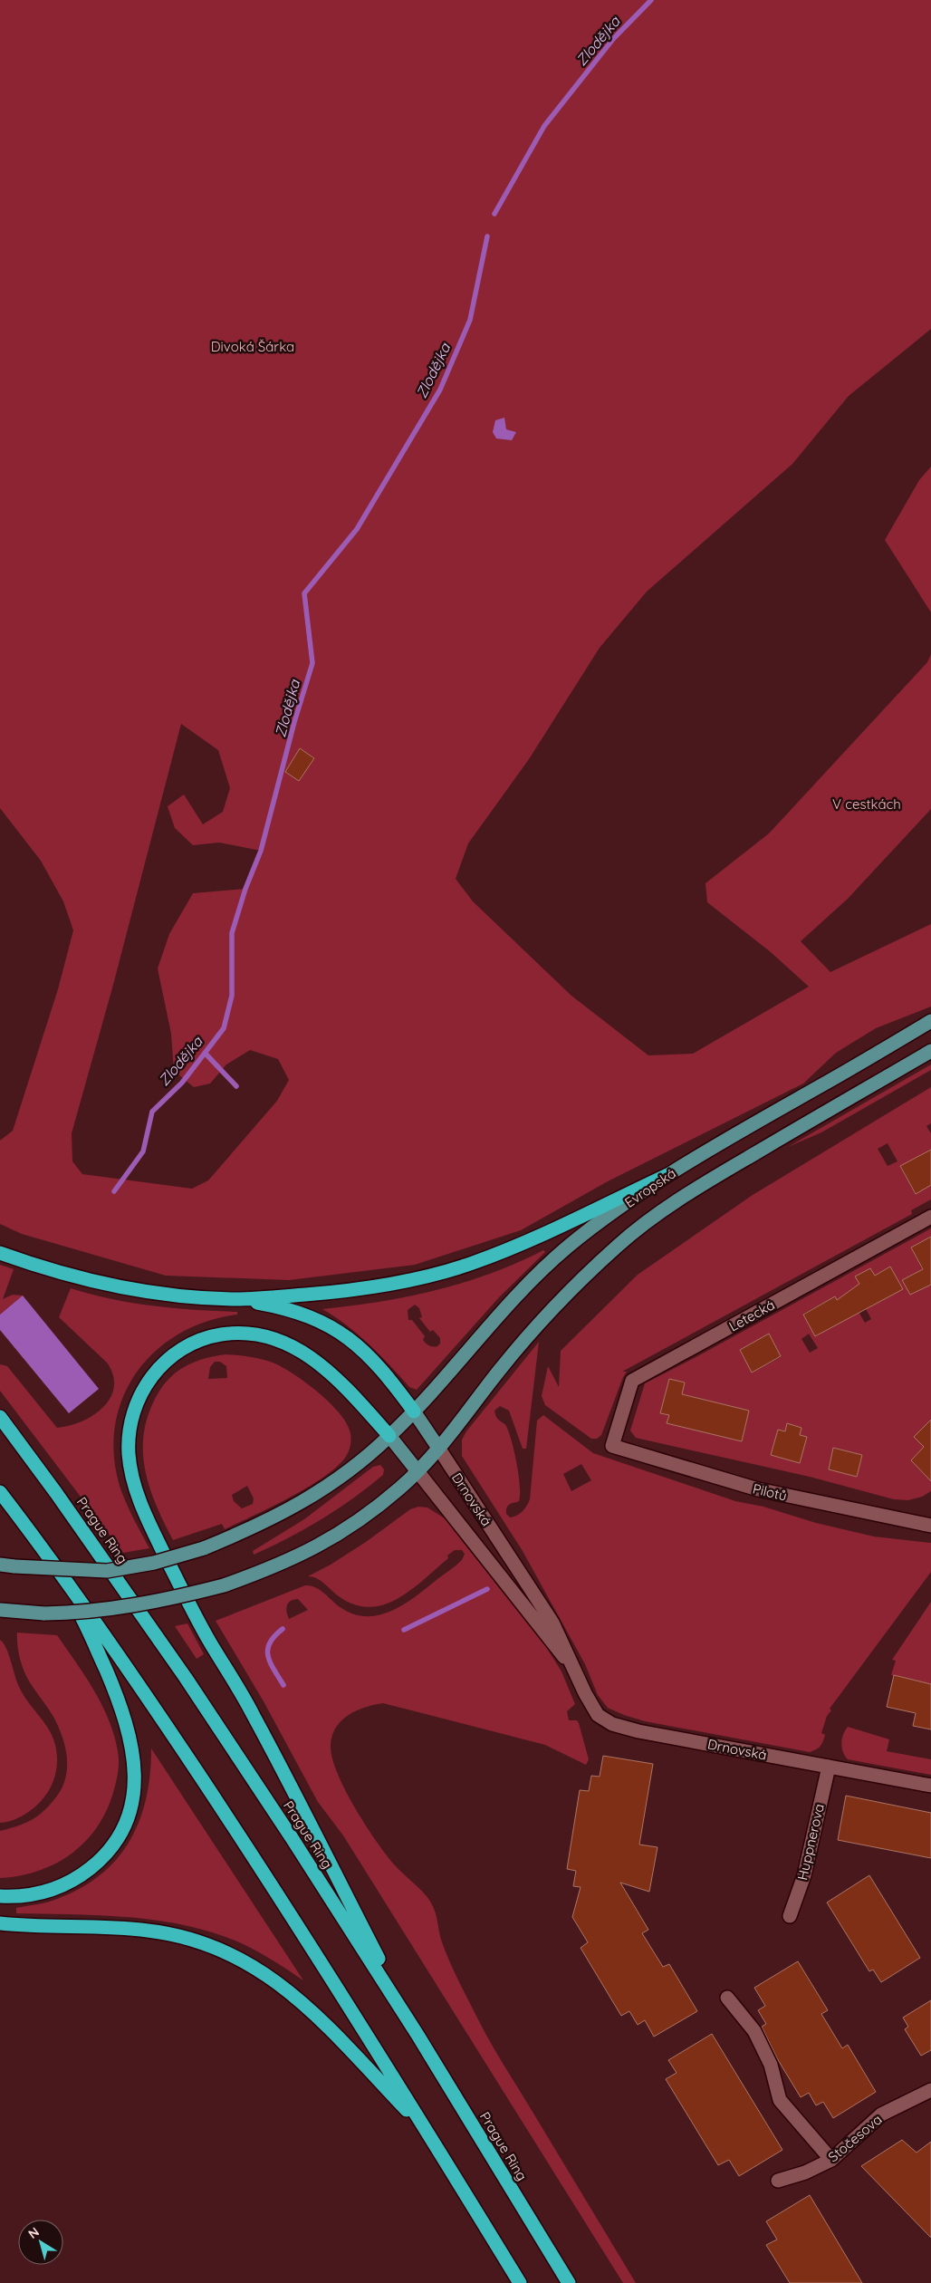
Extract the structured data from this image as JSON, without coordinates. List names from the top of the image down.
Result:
{
  "streets": {
    "highway": ["Prague Ring"],
    "main road": ["Evropská"],
    "street": [
      "Letecká",
      "Pilotů",
      "Drnovská",
      "Huppnerova",
      "Stočesova"
    ]
  },
  "crossings": [
    ["Evropská", "Drnovská"],
    ["Letecká", "Pilotů"],
    ["Drnovská", "Huppnerova"]
  ],
  "water": ["Zlodějka"],
  "parks": ["Divoká Šárka", "V cestkách"],
  "north": "top left"
}
